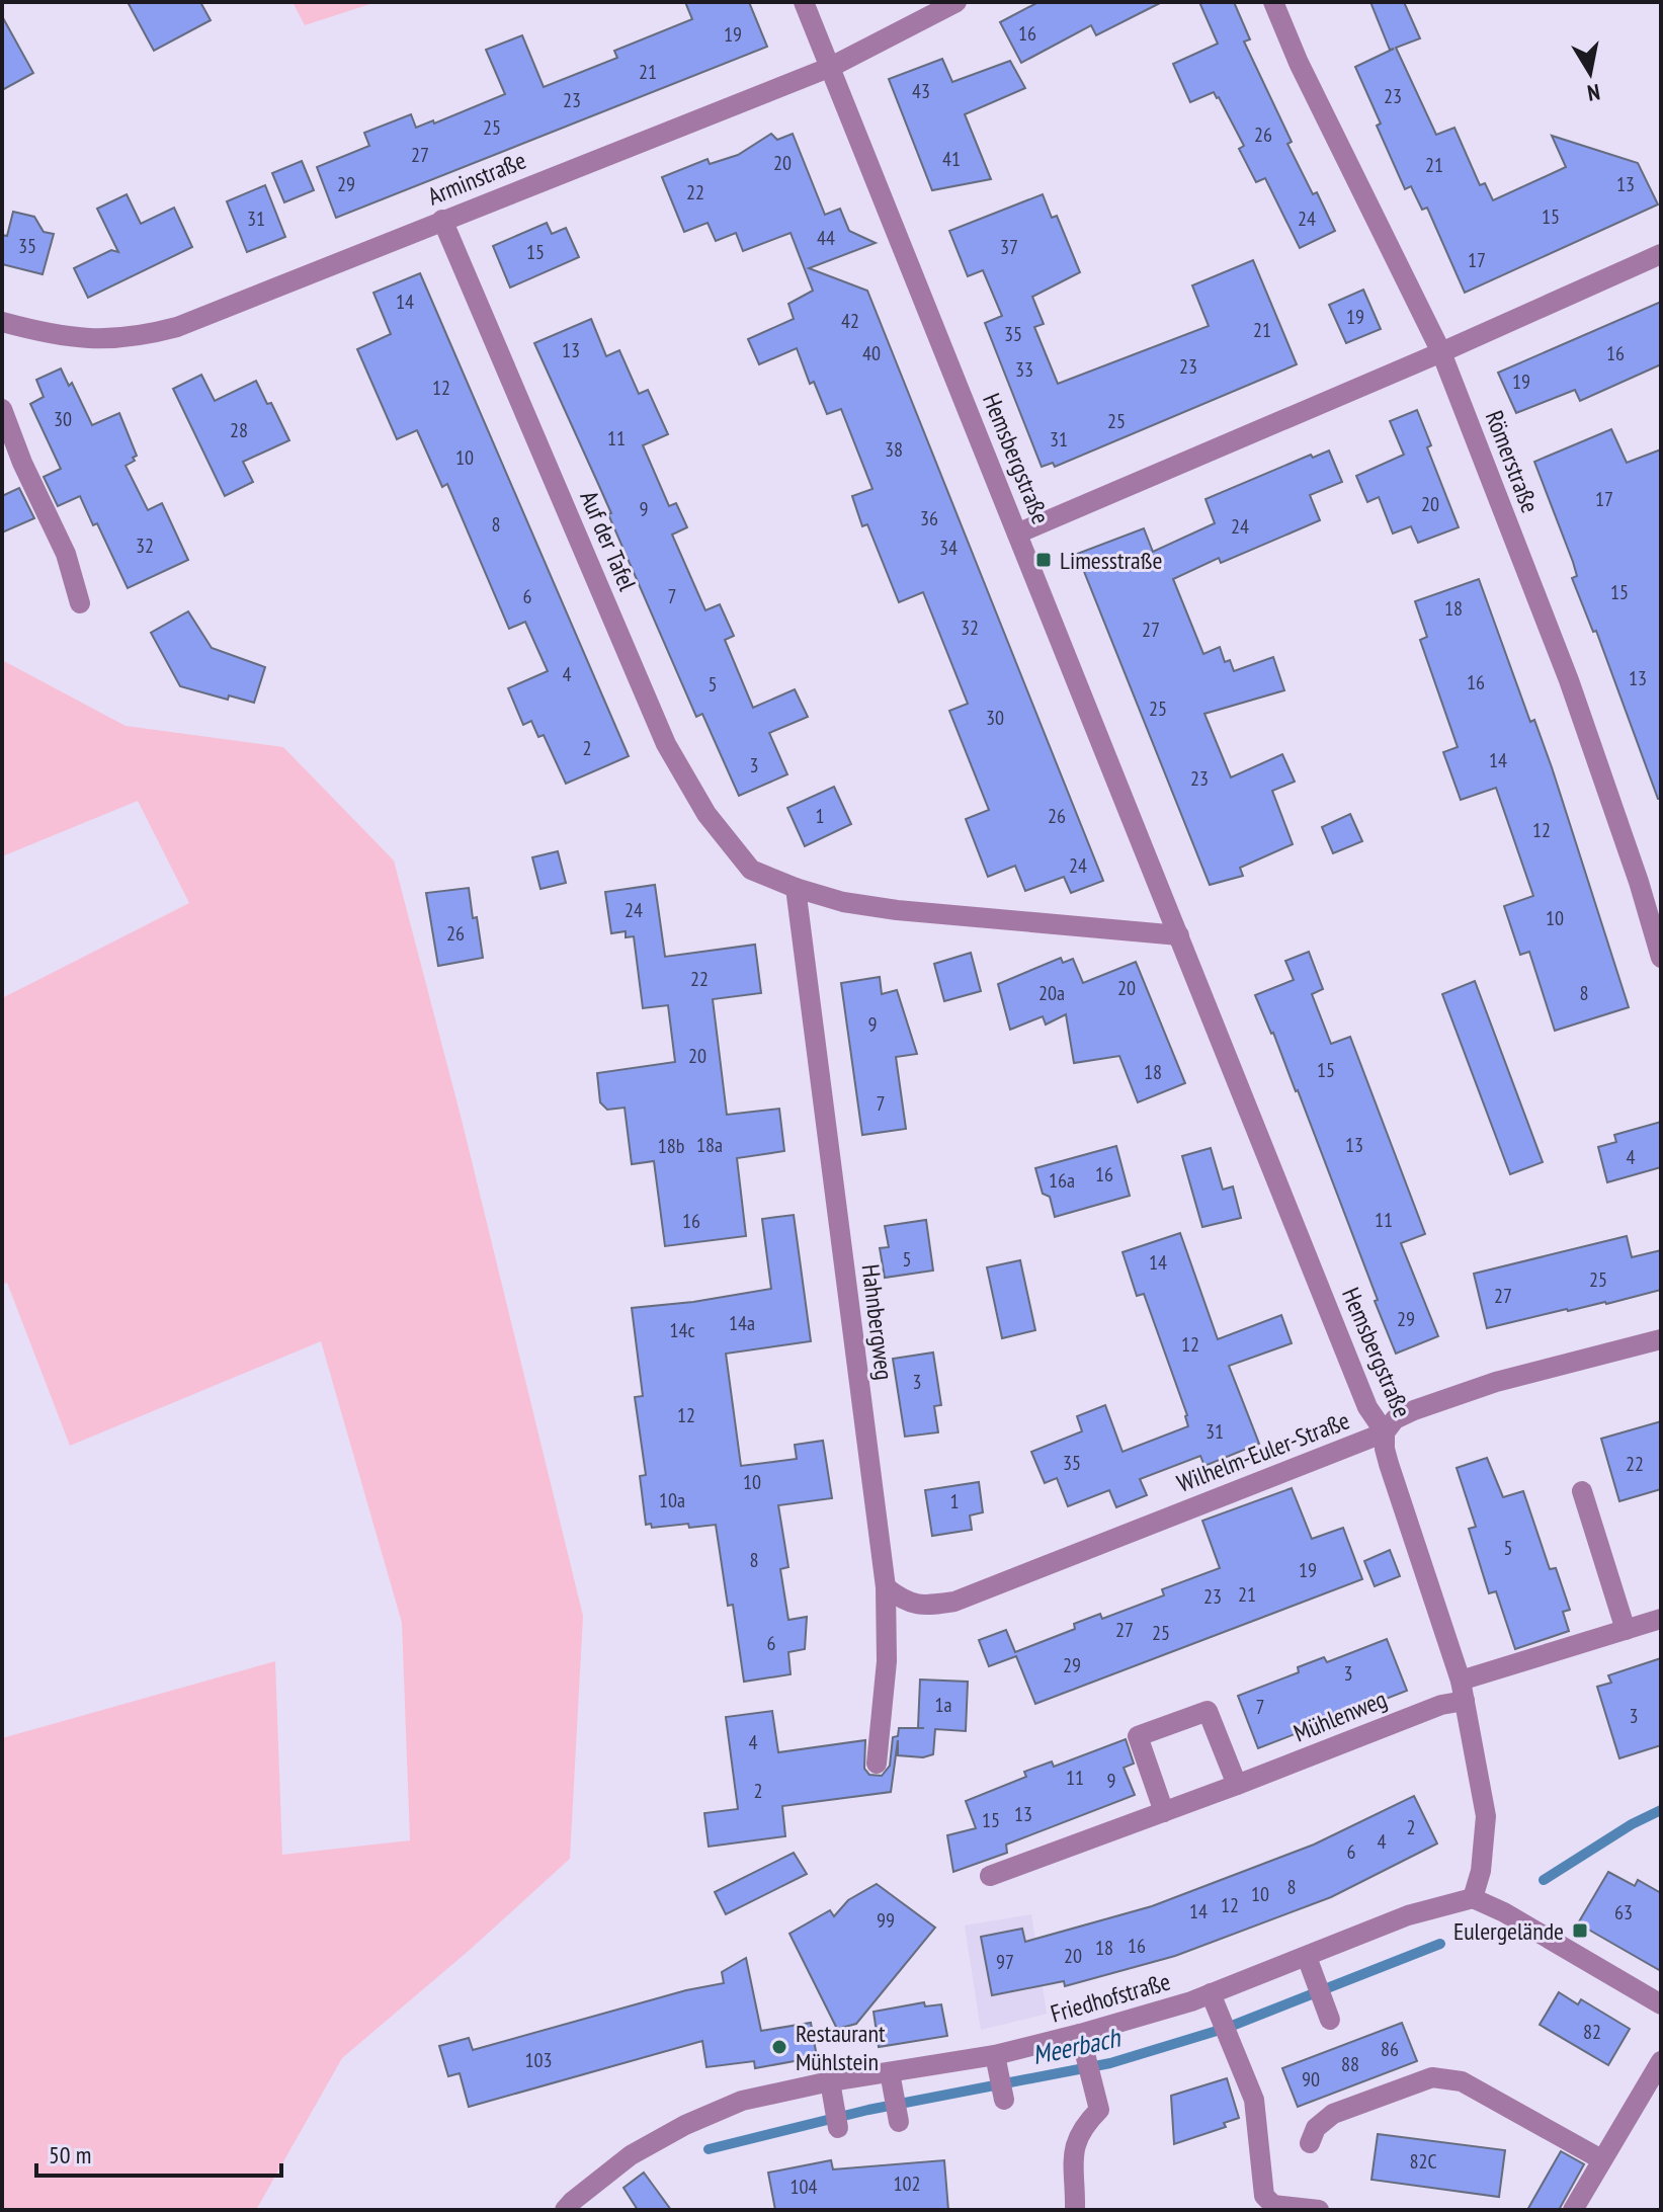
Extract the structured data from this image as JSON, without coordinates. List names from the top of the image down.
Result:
{
  "streets": {
    "street": [
      "Arminstraße",
      "Hemsbergstraße",
      "Römerstraße",
      "Auf der Tafel",
      "Hahnbergweg",
      "Wilhelm-Euler-Straße",
      "Mühlenweg",
      "Friedhofstraße"
    ]
  },
  "crossings": [
    ["Arminstraße", "Hemsbergstraße"],
    ["Arminstraße", "Auf der Tafel"],
    ["Hemsbergstraße", "Wilhelm-Euler-Straße"],
    ["Hemsbergstraße", "Mühlenweg"],
    ["Hemsbergstraße", "Friedhofstraße"],
    ["Auf der Tafel", "Hahnbergweg"],
    ["Hahnbergweg", "Wilhelm-Euler-Straße"]
  ],
  "water": ["Meerbach"],
  "places": {
    "transit": ["Limesstraße", "Eulergelände"],
    "other": ["Restaurant Mühlstein"]
  },
  "house_numbers": [
    "16",
    "19",
    "21",
    "43",
    "23",
    "23",
    "25",
    "26",
    "27",
    "41",
    "20",
    "21",
    "29",
    "13",
    "22",
    "15",
    "31",
    "24",
    "44",
    "35",
    "37",
    "15",
    "17",
    "14",
    "19",
    "42",
    "21",
    "35",
    "13",
    "40",
    "16",
    "23",
    "33",
    "19",
    "12",
    "30",
    "25",
    "28",
    "11",
    "31",
    "38",
    "10",
    "17",
    "20",
    "9",
    "36",
    "8",
    "24",
    "32",
    "34",
    "15",
    "6",
    "7",
    "18",
    "32",
    "27",
    "4",
    "13",
    "16",
    "5",
    "25",
    "30",
    "2",
    "14",
    "3",
    "23",
    "1",
    "26",
    "12",
    "24",
    "24",
    "10",
    "26",
    "22",
    "20",
    "20a",
    "8",
    "9",
    "20",
    "15",
    "18",
    "7",
    "18a",
    "13",
    "18b",
    "4",
    "16",
    "16a",
    "11",
    "16",
    "5",
    "14",
    "25",
    "27",
    "29",
    "14a",
    "14c",
    "12",
    "3",
    "12",
    "31",
    "35",
    "22",
    "10",
    "10a",
    "1",
    "5",
    "8",
    "19",
    "21",
    "23",
    "27",
    "25",
    "6",
    "29",
    "3",
    "1a",
    "7",
    "3",
    "4",
    "11",
    "9",
    "2",
    "13",
    "15",
    "2",
    "4",
    "6",
    "8",
    "10",
    "12",
    "14",
    "63",
    "99",
    "16",
    "18",
    "20",
    "97",
    "82",
    "86",
    "103",
    "88",
    "90",
    "82C",
    "102",
    "104"
  ],
  "scale_bar": "50 m",
  "north": "bottom"
}
